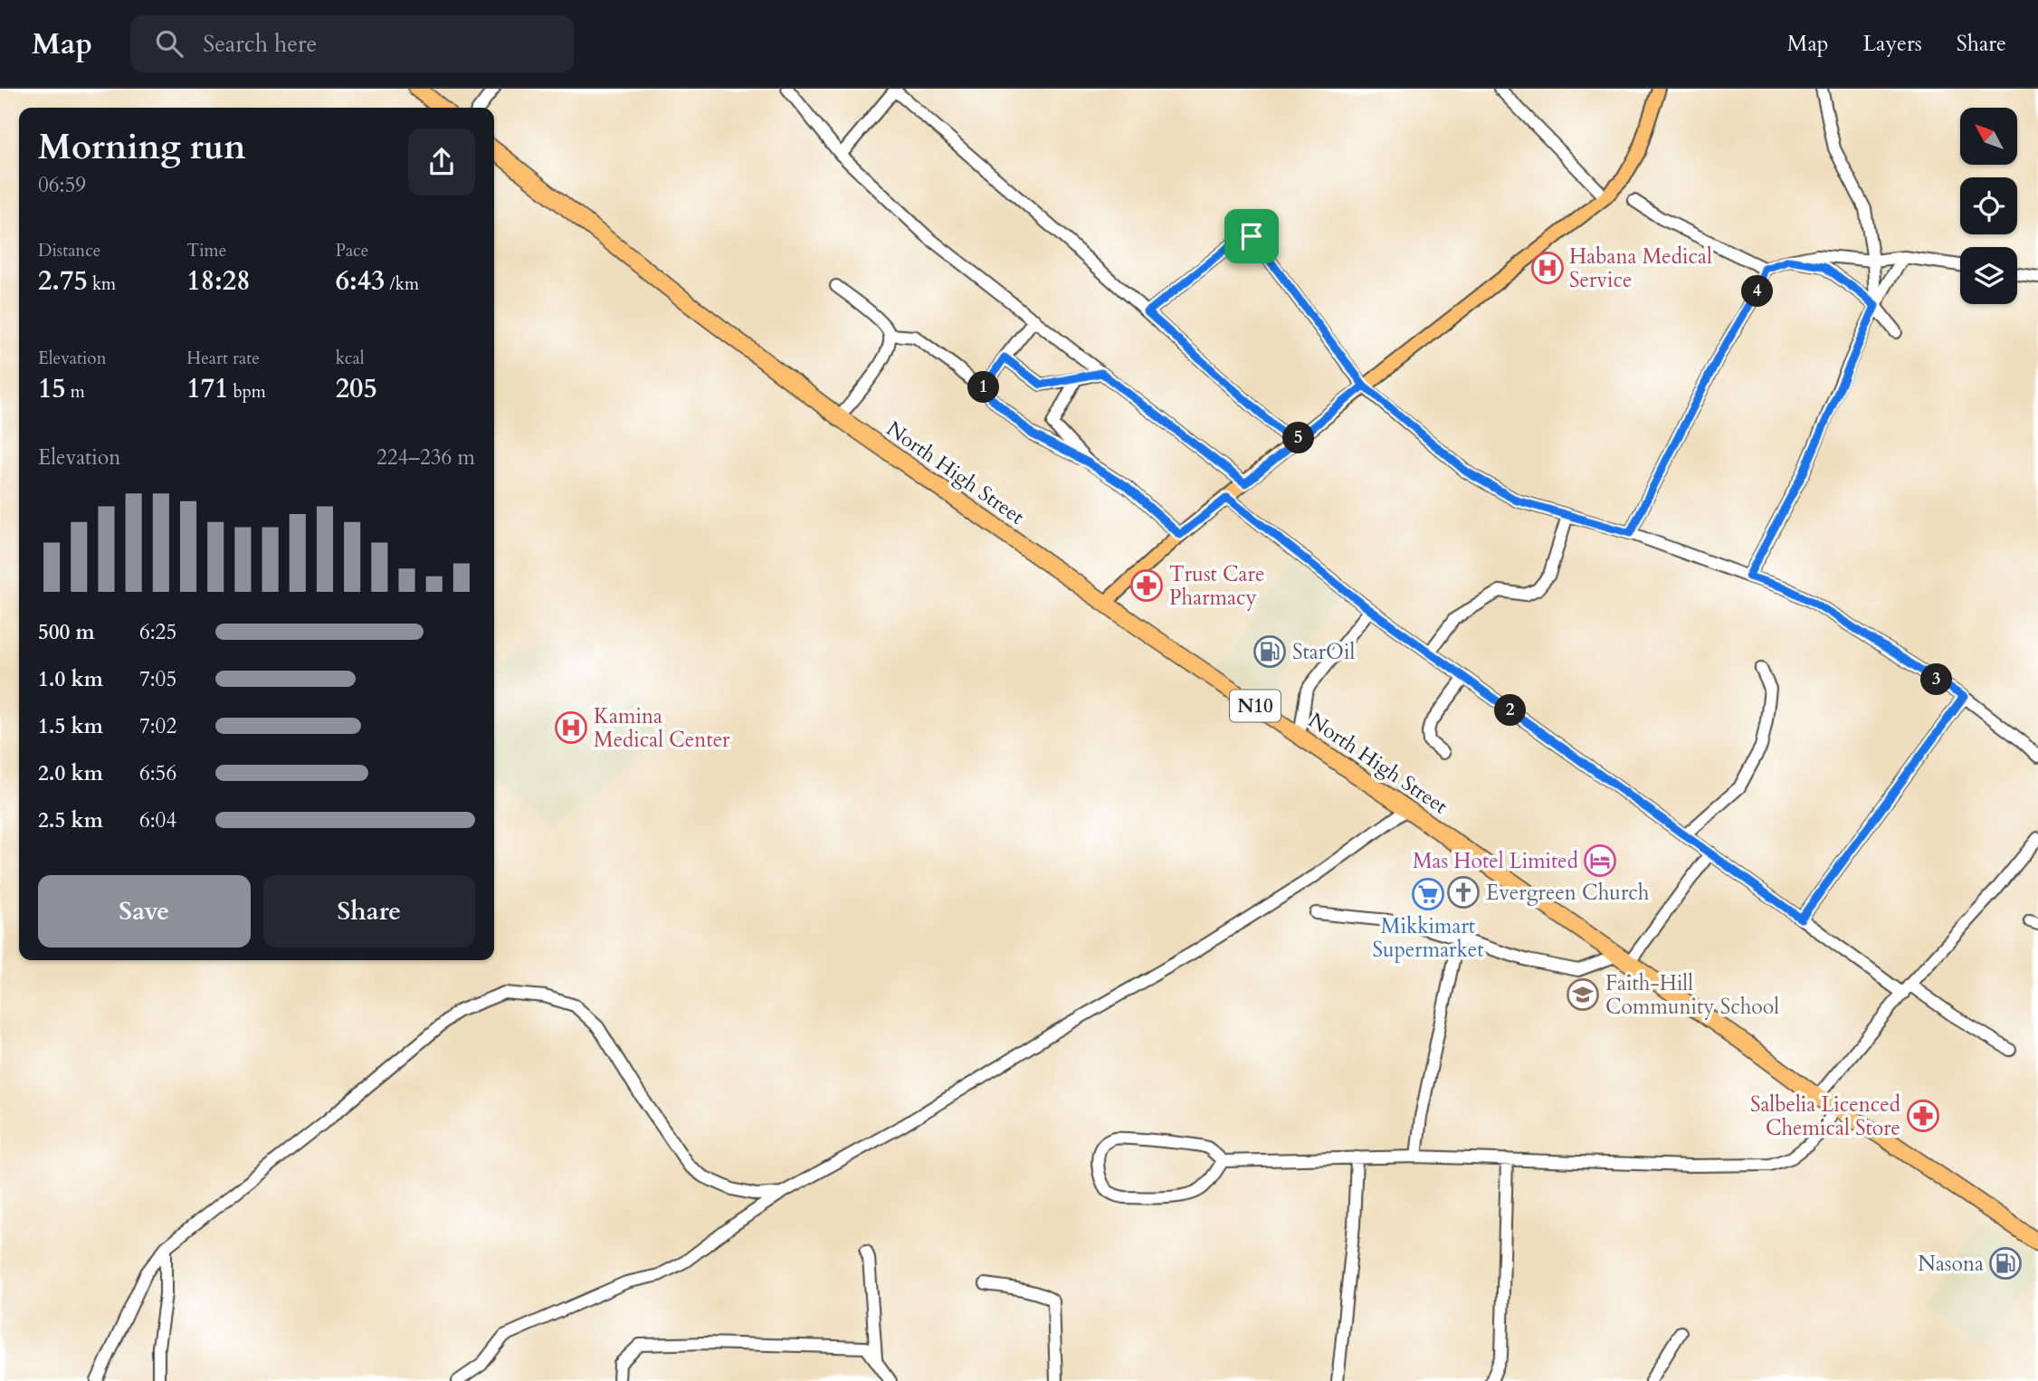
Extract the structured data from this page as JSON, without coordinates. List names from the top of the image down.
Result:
{
  "streets": {
    "highway": ["North High Street", "N10"]
  },
  "places": {
    "hospital": ["Habana Medical Service", "Kamina Medical Center"],
    "pharmacy": ["Trust Care Pharmacy", "Salbelia Licenced Chemical Store"],
    "fuel station": ["StarOil", "Nasona"],
    "hotel": ["Mas Hotel Limited"],
    "church": ["Evergreen Church"],
    "supermarket": ["Mikkimart Supermarket"],
    "school or university": ["Faith-Hill Community School"]
  },
  "north": "top left",
  "page": {
    "header": "Map",
    "search": "Search here",
    "nav": ["Map", "Layers", "Share"],
    "heading": ["Morning run", "06:59"],
    "stats": [
      ["Distance", "2.75 km"],
      ["Time", "18:28"],
      ["Pace", "6:43 /km"],
      ["Elevation", "15 m"],
      ["Heart rate", "171 bpm"],
      ["kcal", "205"]
    ],
    "pins": [
      "4",
      "1",
      "5",
      "3",
      "2"
    ],
    "chart": ["Elevation", "224–236 m"],
    "list": [
      {
        "name": "500 m",
        "note": "6:25"
      },
      {
        "name": "1.0 km",
        "note": "7:05"
      },
      {
        "name": "1.5 km",
        "note": "7:02"
      },
      {
        "name": "2.0 km",
        "note": "6:56"
      },
      {
        "name": "2.5 km",
        "note": "6:04"
      }
    ],
    "buttons": ["Save", "Share"]
  }
}
